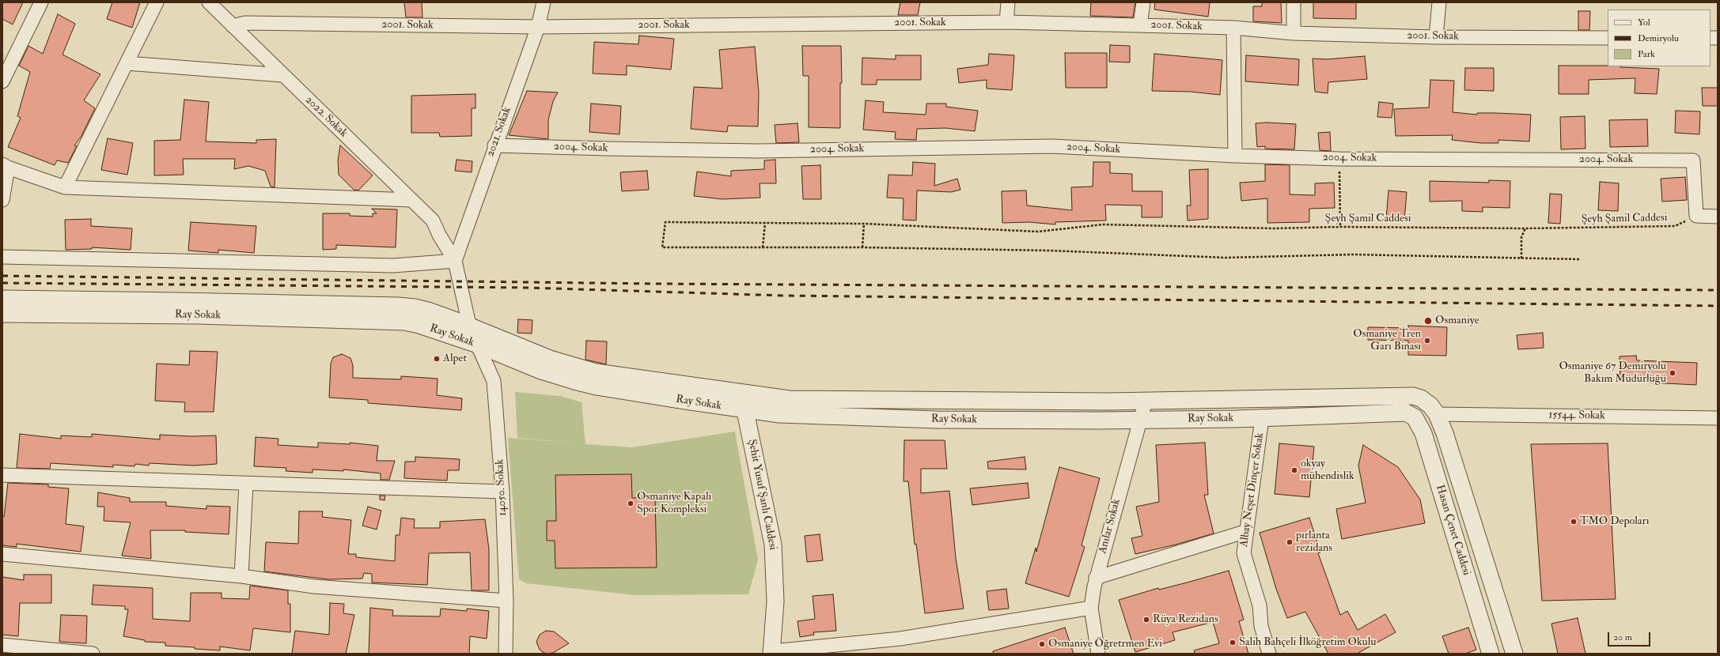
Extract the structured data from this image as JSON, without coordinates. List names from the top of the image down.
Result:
{
  "streets": {
    "street": [
      "2001. Sokak",
      "2022. Sokak",
      "2021. Sokak",
      "2004. Sokak",
      "Ray Sokak",
      "15544. Sokak",
      "14050. Sokak",
      "Albay Neşet Dinçer Sokak",
      "Şehit Yusuf Şanlı Caddesi",
      "Anılar Sokak",
      "Hasan Çenet Caddesi"
    ],
    "path": ["Şeyh Şamil Caddesi"]
  },
  "crossings": [
    ["2001. Sokak", "2022. Sokak"],
    ["2001. Sokak", "2021. Sokak"],
    ["2022. Sokak", "2021. Sokak"],
    ["2022. Sokak", "14050. Sokak"],
    ["2021. Sokak", "2004. Sokak"],
    ["2021. Sokak", "14050. Sokak"],
    ["2004. Sokak", "Şeyh Şamil Caddesi"],
    ["Ray Sokak", "14050. Sokak"],
    ["Ray Sokak", "Albay Neşet Dinçer Sokak"],
    ["Ray Sokak", "Şehit Yusuf Şanlı Caddesi"],
    ["Ray Sokak", "Anılar Sokak"],
    ["Ray Sokak", "Hasan Çenet Caddesi"]
  ],
  "places": [
    "Osmaniye",
    "Osmaniye Tren Garı Binası",
    "Alpet",
    "Osmaniye 67 Demiryolu Bakım Müdürlüğü",
    "okyay mühendislik",
    "Osmaniye Kapalı Spor Kompleksi",
    "TMO Depoları",
    "pırlanta rezidans",
    "Rüya Rezidans",
    "Salih Bahçeli İlköğretim Okulu",
    "Osmaniye Öğretrmen Evi"
  ],
  "legend": ["Yol", "Demiryolu", "Park"],
  "scale_bar": "20 m"
}
